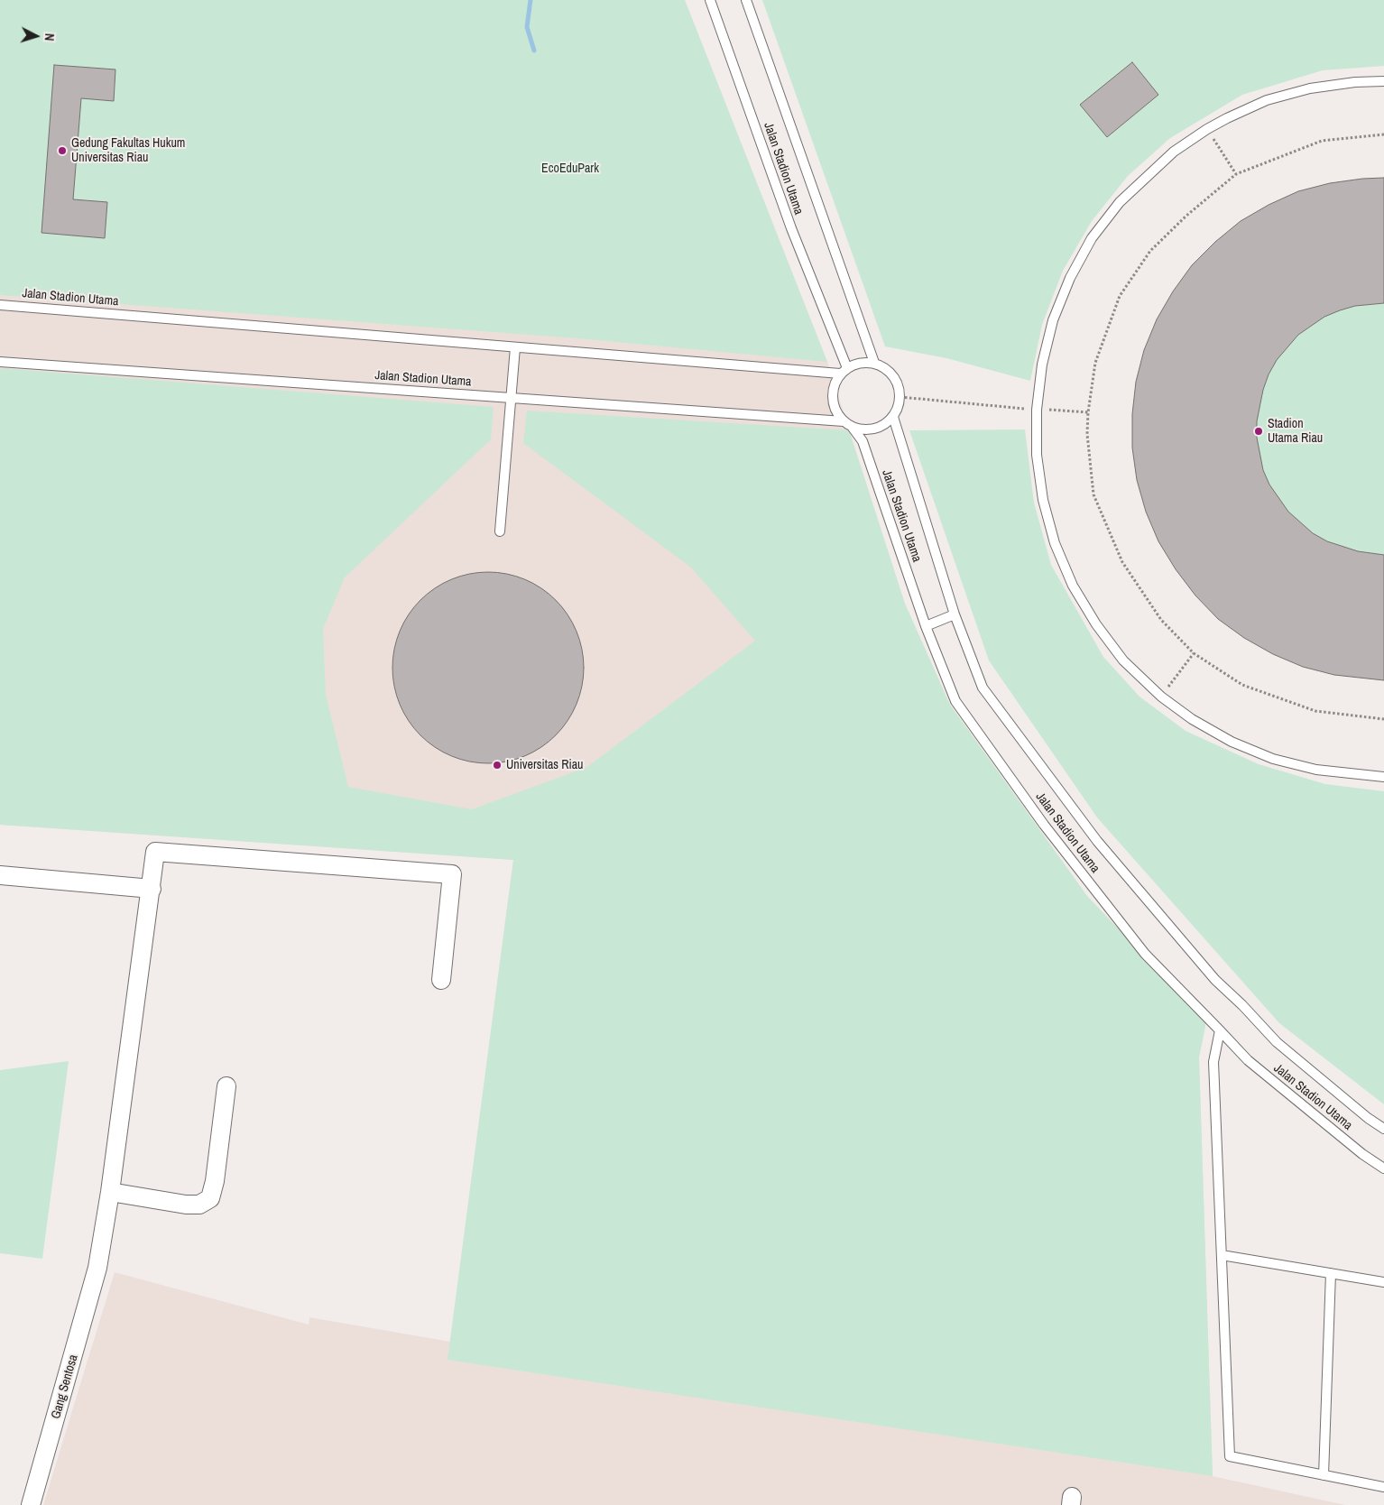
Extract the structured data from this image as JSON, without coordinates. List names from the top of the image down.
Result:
{
  "streets": {
    "street": ["Gang Sentosa"],
    "lane": ["Jalan Stadion Utama"]
  },
  "parks": ["EcoEduPark"],
  "places": ["Gedung Fakultas Hukum Universitas Riau", "Stadion Utama Riau", "Universitas Riau"],
  "north": "right"
}
